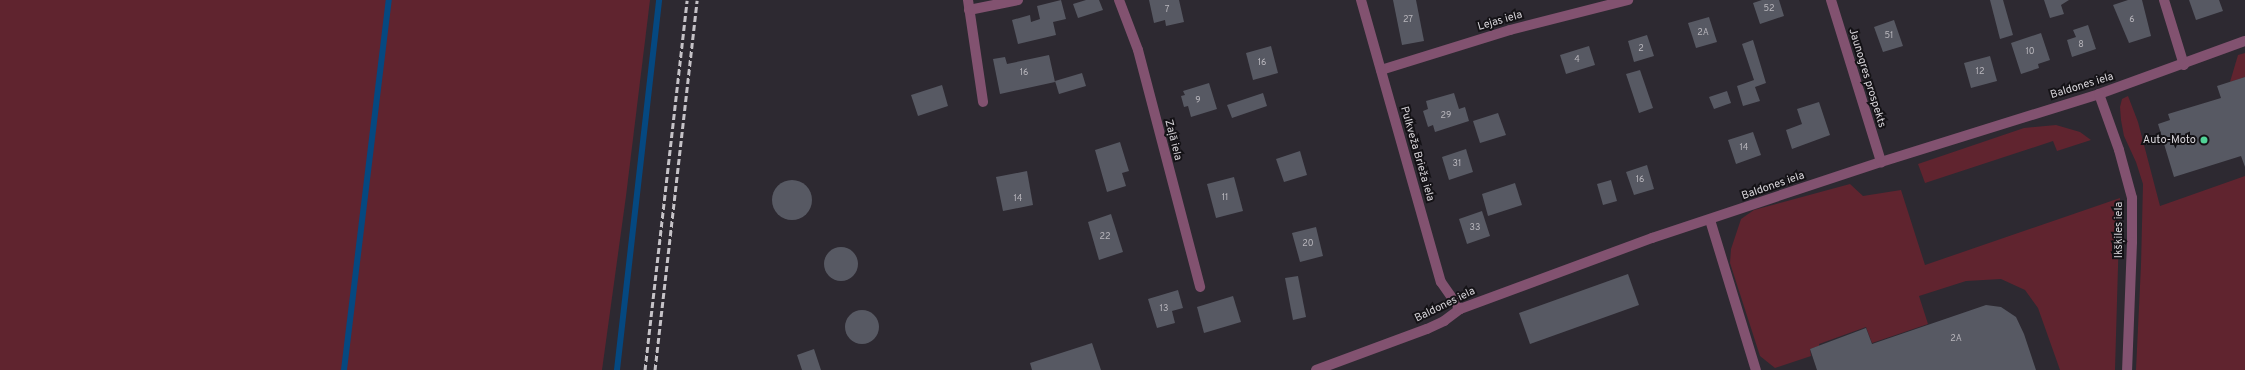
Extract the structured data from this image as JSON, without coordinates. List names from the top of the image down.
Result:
{
  "streets": {
    "street": [
      "Lejas iela",
      "Jaunogres prospekts",
      "Baldones iela",
      "Zaļā iela",
      "Pulkveža Brieža iela",
      "Ikšķiles iela"
    ]
  },
  "crossings": [
    ["Lejas iela", "Pulkveža Brieža iela"],
    ["Jaunogres prospekts", "Baldones iela"],
    ["Baldones iela", "Pulkveža Brieža iela"],
    ["Baldones iela", "Ikšķiles iela"]
  ],
  "places": ["Auto-Moto"],
  "house_numbers": [
    "52",
    "7",
    "27",
    "6",
    "2A",
    "51",
    "8",
    "2",
    "10",
    "4",
    "16",
    "12",
    "16",
    "9",
    "29",
    "14",
    "31",
    "16",
    "11",
    "14",
    "33",
    "22",
    "20",
    "13",
    "2A"
  ]
}
